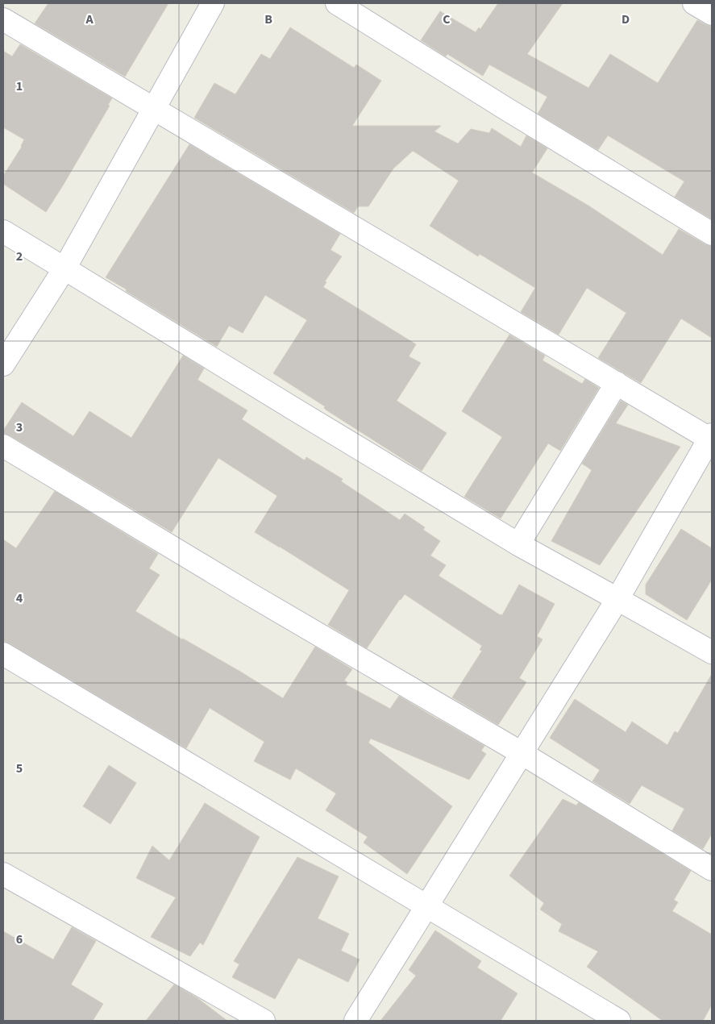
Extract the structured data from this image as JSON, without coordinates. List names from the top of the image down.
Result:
{
  "grid": {
    "columns": [
      "A",
      "B",
      "C",
      "D"
    ],
    "rows": [
      "1",
      "2",
      "3",
      "4",
      "5",
      "6"
    ]
  }
}
